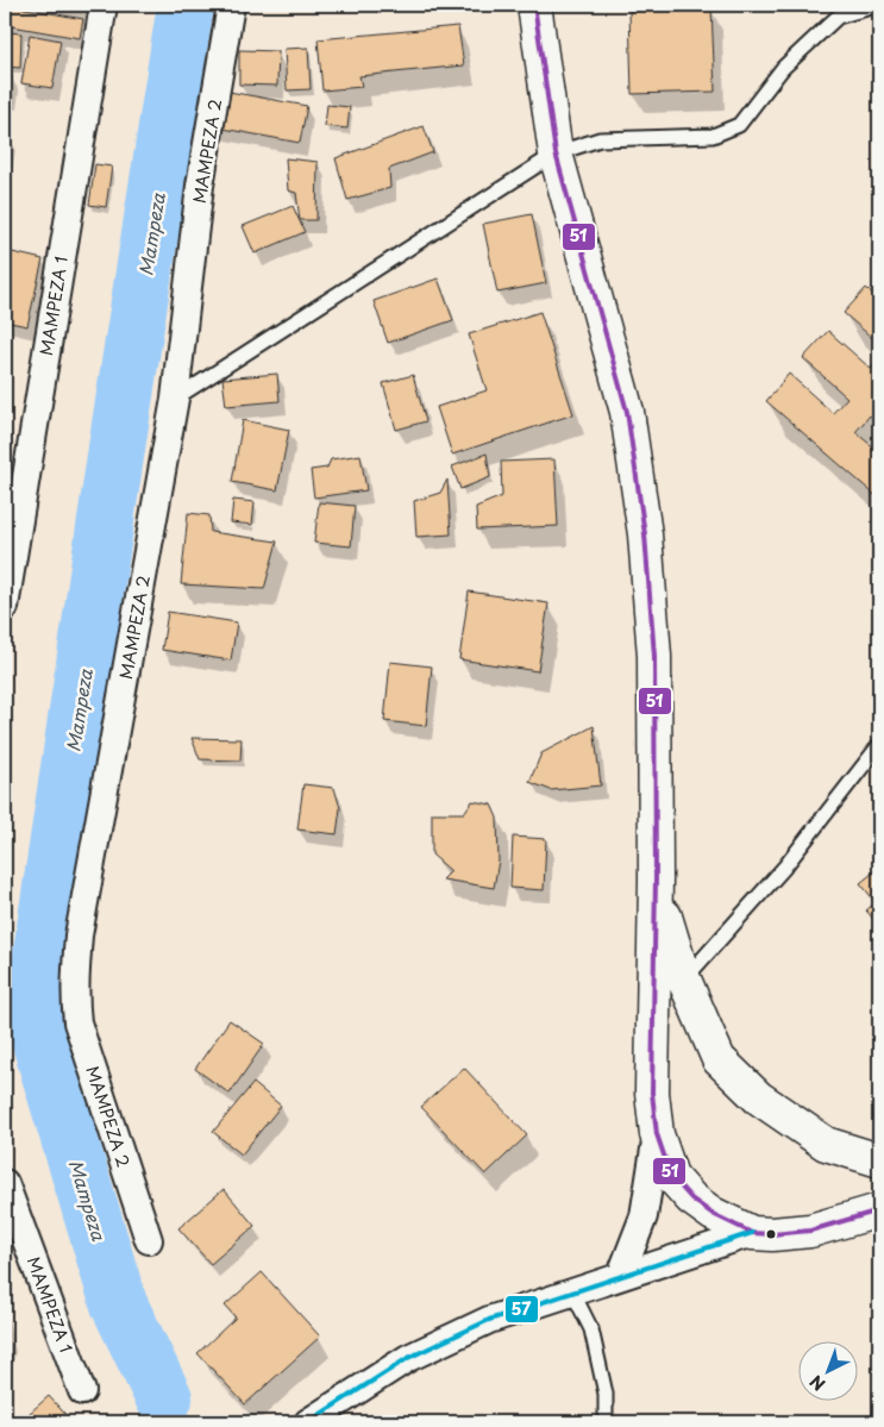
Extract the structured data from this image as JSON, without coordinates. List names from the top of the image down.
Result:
{
  "streets": {
    "street": ["MAMPEZA 2", "MAMPEZA 1"]
  },
  "water": ["Mampeza"],
  "lines": ["transit line 51", "transit line 57"],
  "north": "bottom left"
}
